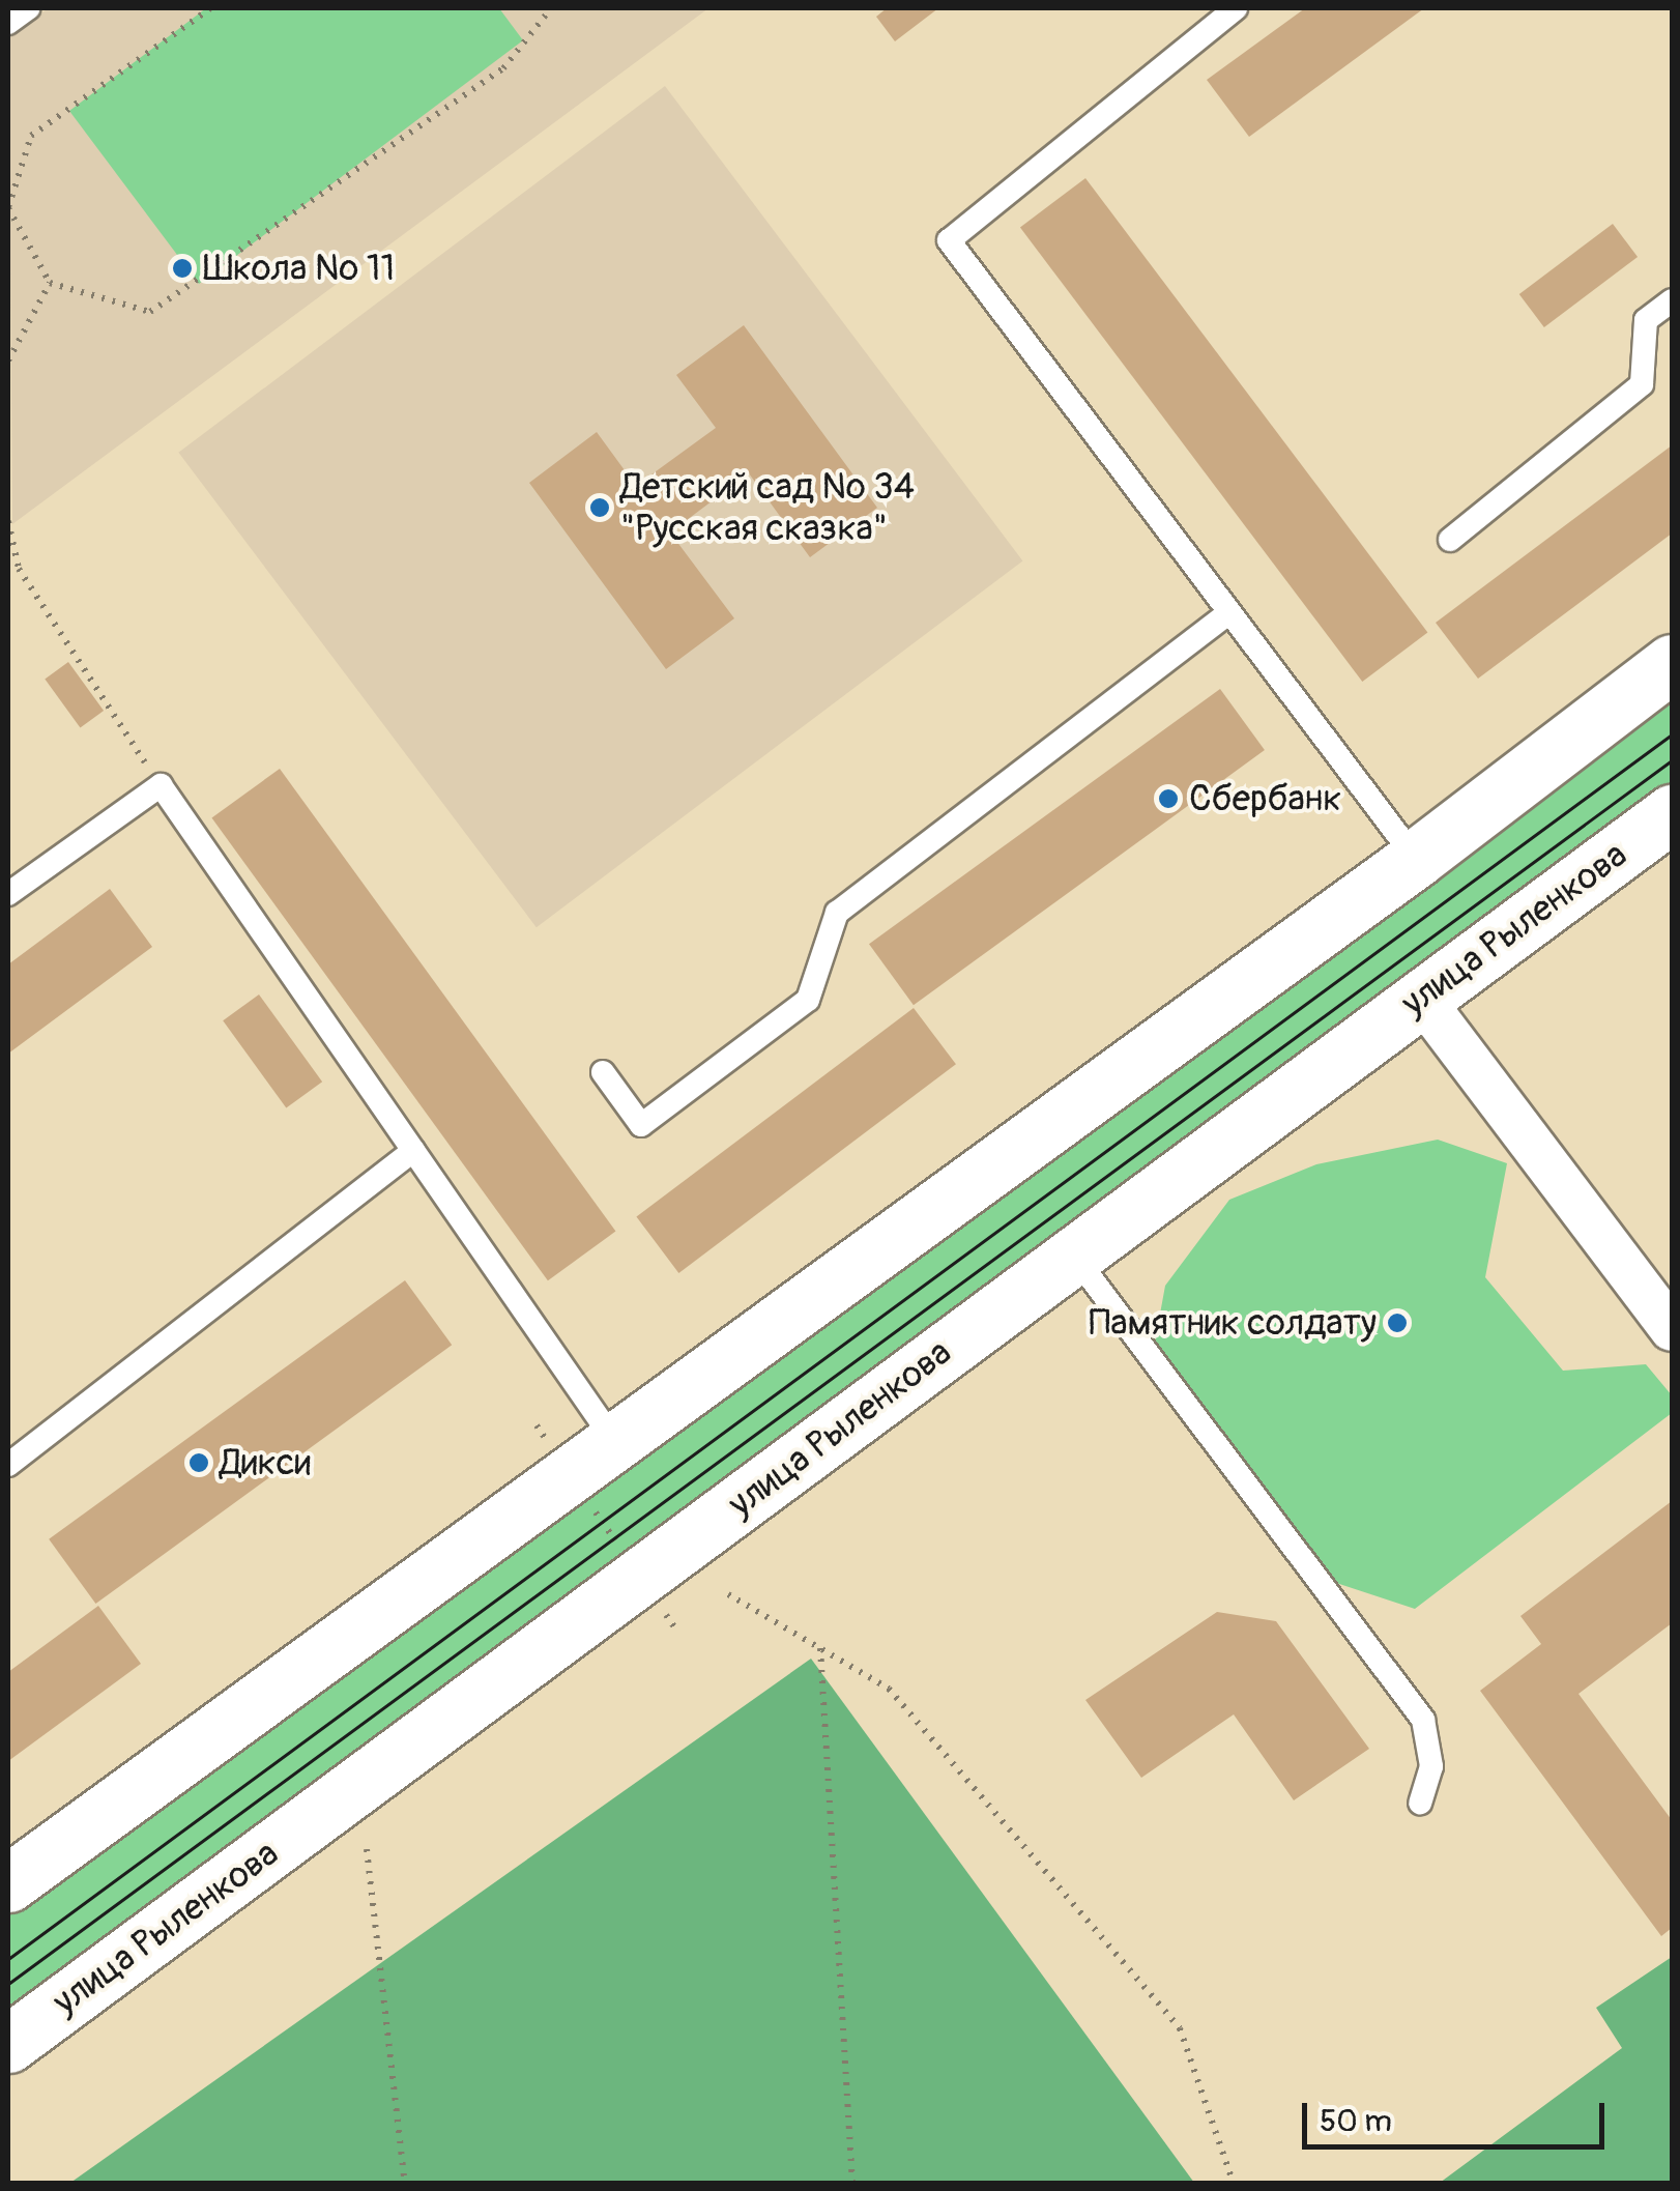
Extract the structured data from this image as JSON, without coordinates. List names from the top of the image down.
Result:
{
  "streets": {
    "street": ["улица Рыленкова"]
  },
  "places": [
    "Школа № 11",
    "Детский сад № 34 \"Русская сказка\"",
    "Сбербанк",
    "Памятник солдату",
    "Дикси"
  ],
  "scale_bar": "50 m"
}
